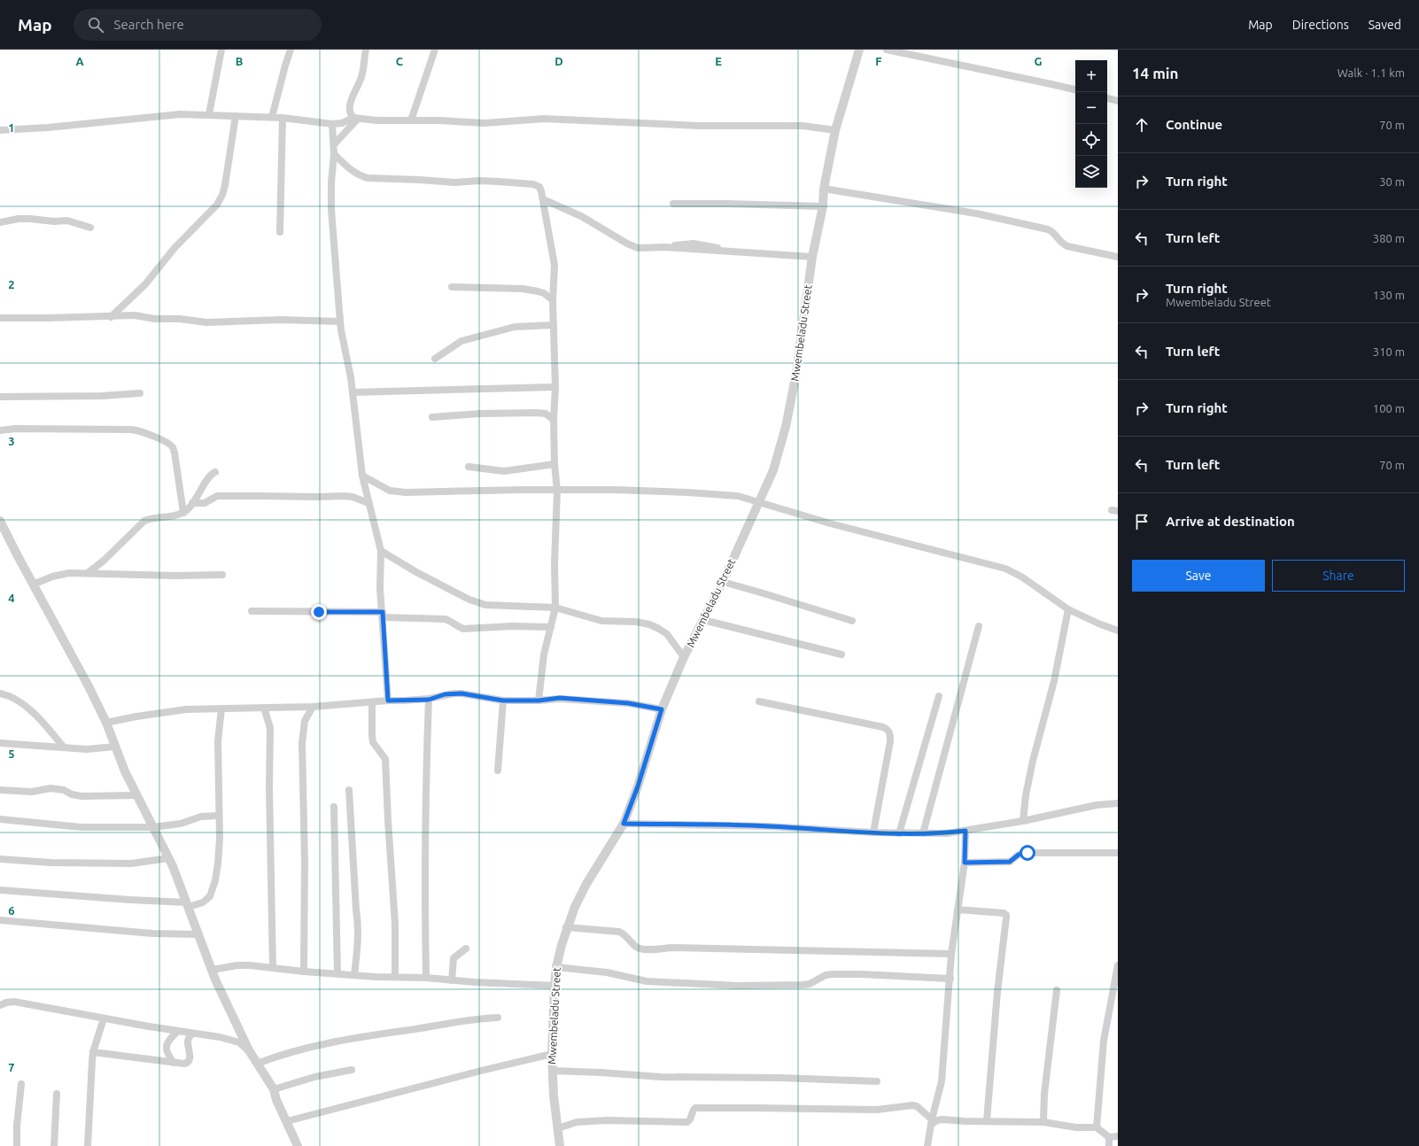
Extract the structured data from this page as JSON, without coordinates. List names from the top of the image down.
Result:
{
  "streets": {
    "street": ["Mwembeladu Street"]
  },
  "page": {
    "header": "Map",
    "search": "Search here",
    "nav": ["Map", "Directions", "Saved"],
    "heading": ["14 min", "Walk · 1.1 km"],
    "map_buttons": ["+", "−"],
    "list": [
      ["Continue", "70 m"],
      ["Turn right", "30 m"],
      ["Turn left", "380 m"],
      ["Turn right", "Mwembeladu Street", "130 m"],
      ["Turn left", "310 m"],
      ["Turn right", "100 m"],
      ["Turn left", "70 m"],
      "Arrive at destination"
    ],
    "buttons": ["Save", "Share"]
  },
  "grid": {
    "columns": [
      "A",
      "B",
      "C",
      "D",
      "E",
      "F",
      "G"
    ],
    "rows": [
      "1",
      "2",
      "3",
      "4",
      "5",
      "6",
      "7"
    ]
  }
}
